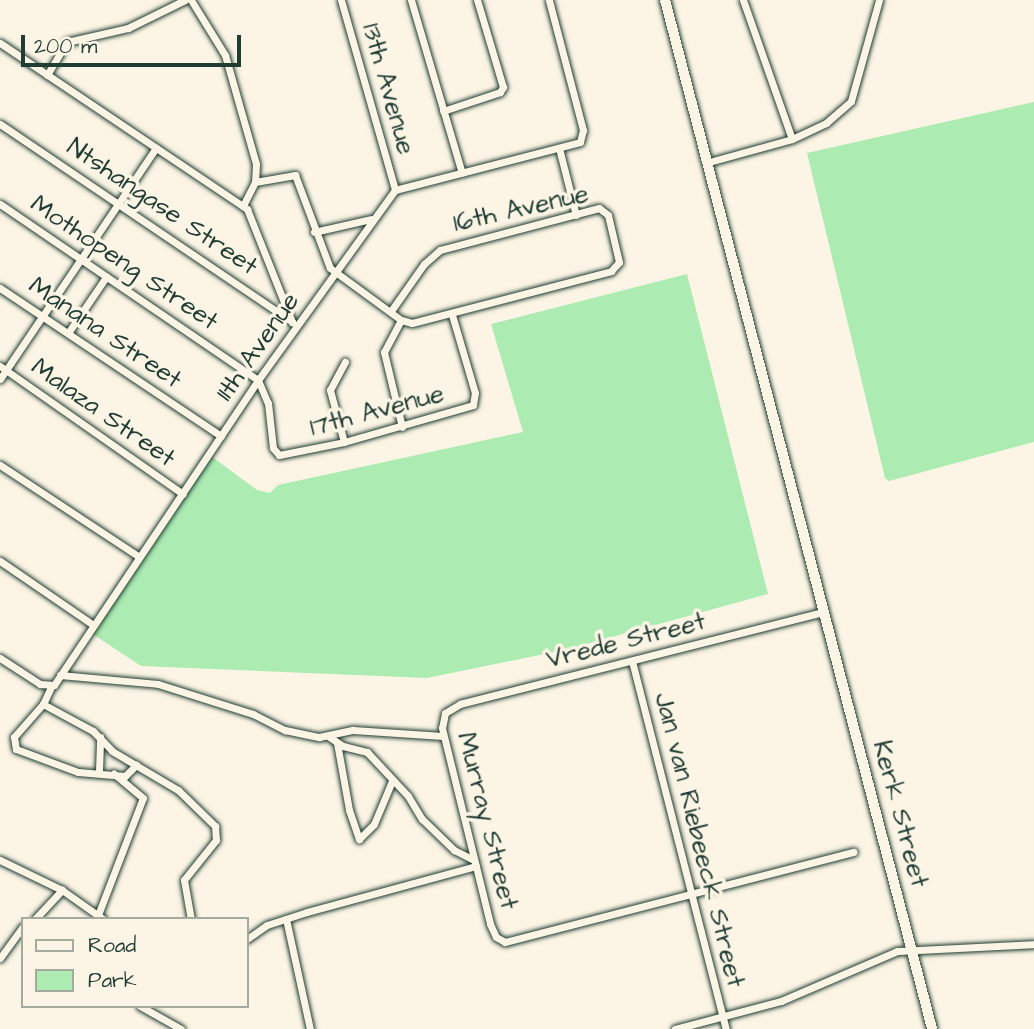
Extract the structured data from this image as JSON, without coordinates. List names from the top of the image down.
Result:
{
  "streets": {
    "highway": ["Kerk Street"],
    "street": [
      "13th Avenue",
      "Ntshangase Street",
      "16th Avenue",
      "Mothopeng Street",
      "Manana Street",
      "11th Avenue",
      "17th Avenue",
      "Malaza Street",
      "Vrede Street",
      "Murray Street",
      "Jan van Riebeeck Street"
    ]
  },
  "crossings": [
    ["13th Avenue", "11th Avenue"],
    ["Ntshangase Street", "11th Avenue"],
    ["16th Avenue", "17th Avenue"],
    ["Mothopeng Street", "11th Avenue"],
    ["Mothopeng Street", "17th Avenue"],
    ["Manana Street", "11th Avenue"],
    ["11th Avenue", "17th Avenue"],
    ["11th Avenue", "Malaza Street"],
    ["Vrede Street", "Kerk Street"],
    ["Vrede Street", "Murray Street"],
    ["Vrede Street", "Jan van Riebeeck Street"],
    ["Murray Street", "Jan van Riebeeck Street"]
  ],
  "legend": ["Road", "Park"],
  "scale_bar": "200 m"
}
